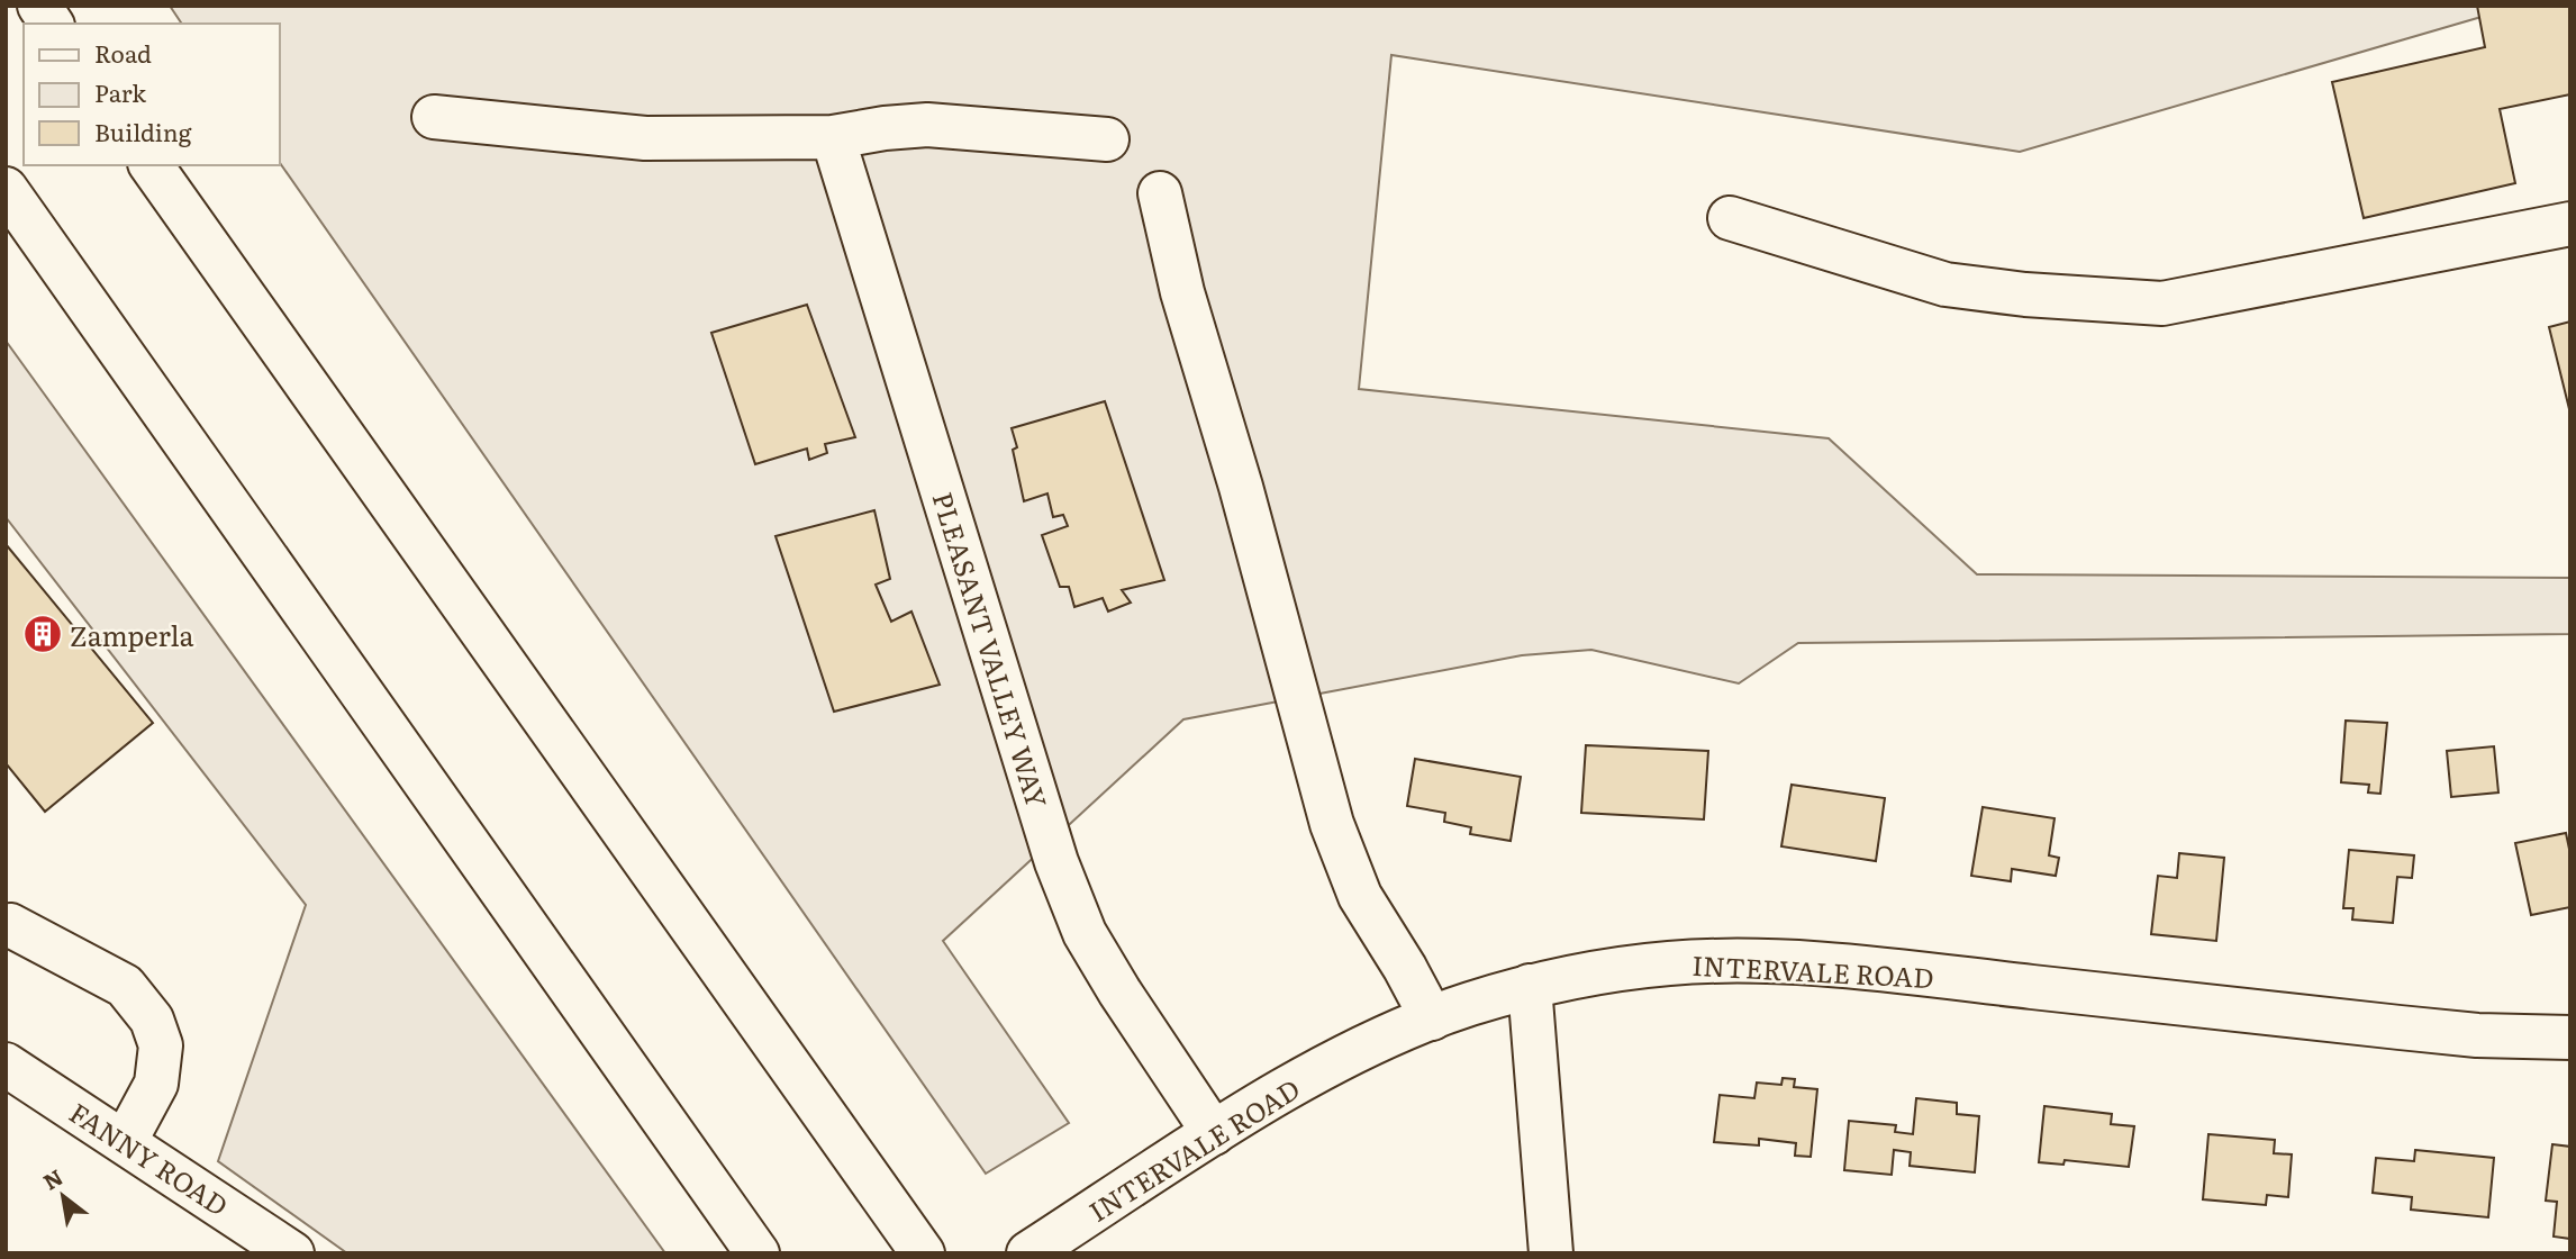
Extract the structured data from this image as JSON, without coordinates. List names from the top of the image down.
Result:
{
  "streets": {
    "main road": ["PLEASANT VALLEY WAY", "INTERVALE ROAD", "FANNY ROAD"]
  },
  "crossings": [
    ["PLEASANT VALLEY WAY", "INTERVALE ROAD"]
  ],
  "places": {
    "building": ["Zamperla"]
  },
  "legend": ["Road", "Park", "Building"],
  "north": "top left"
}
